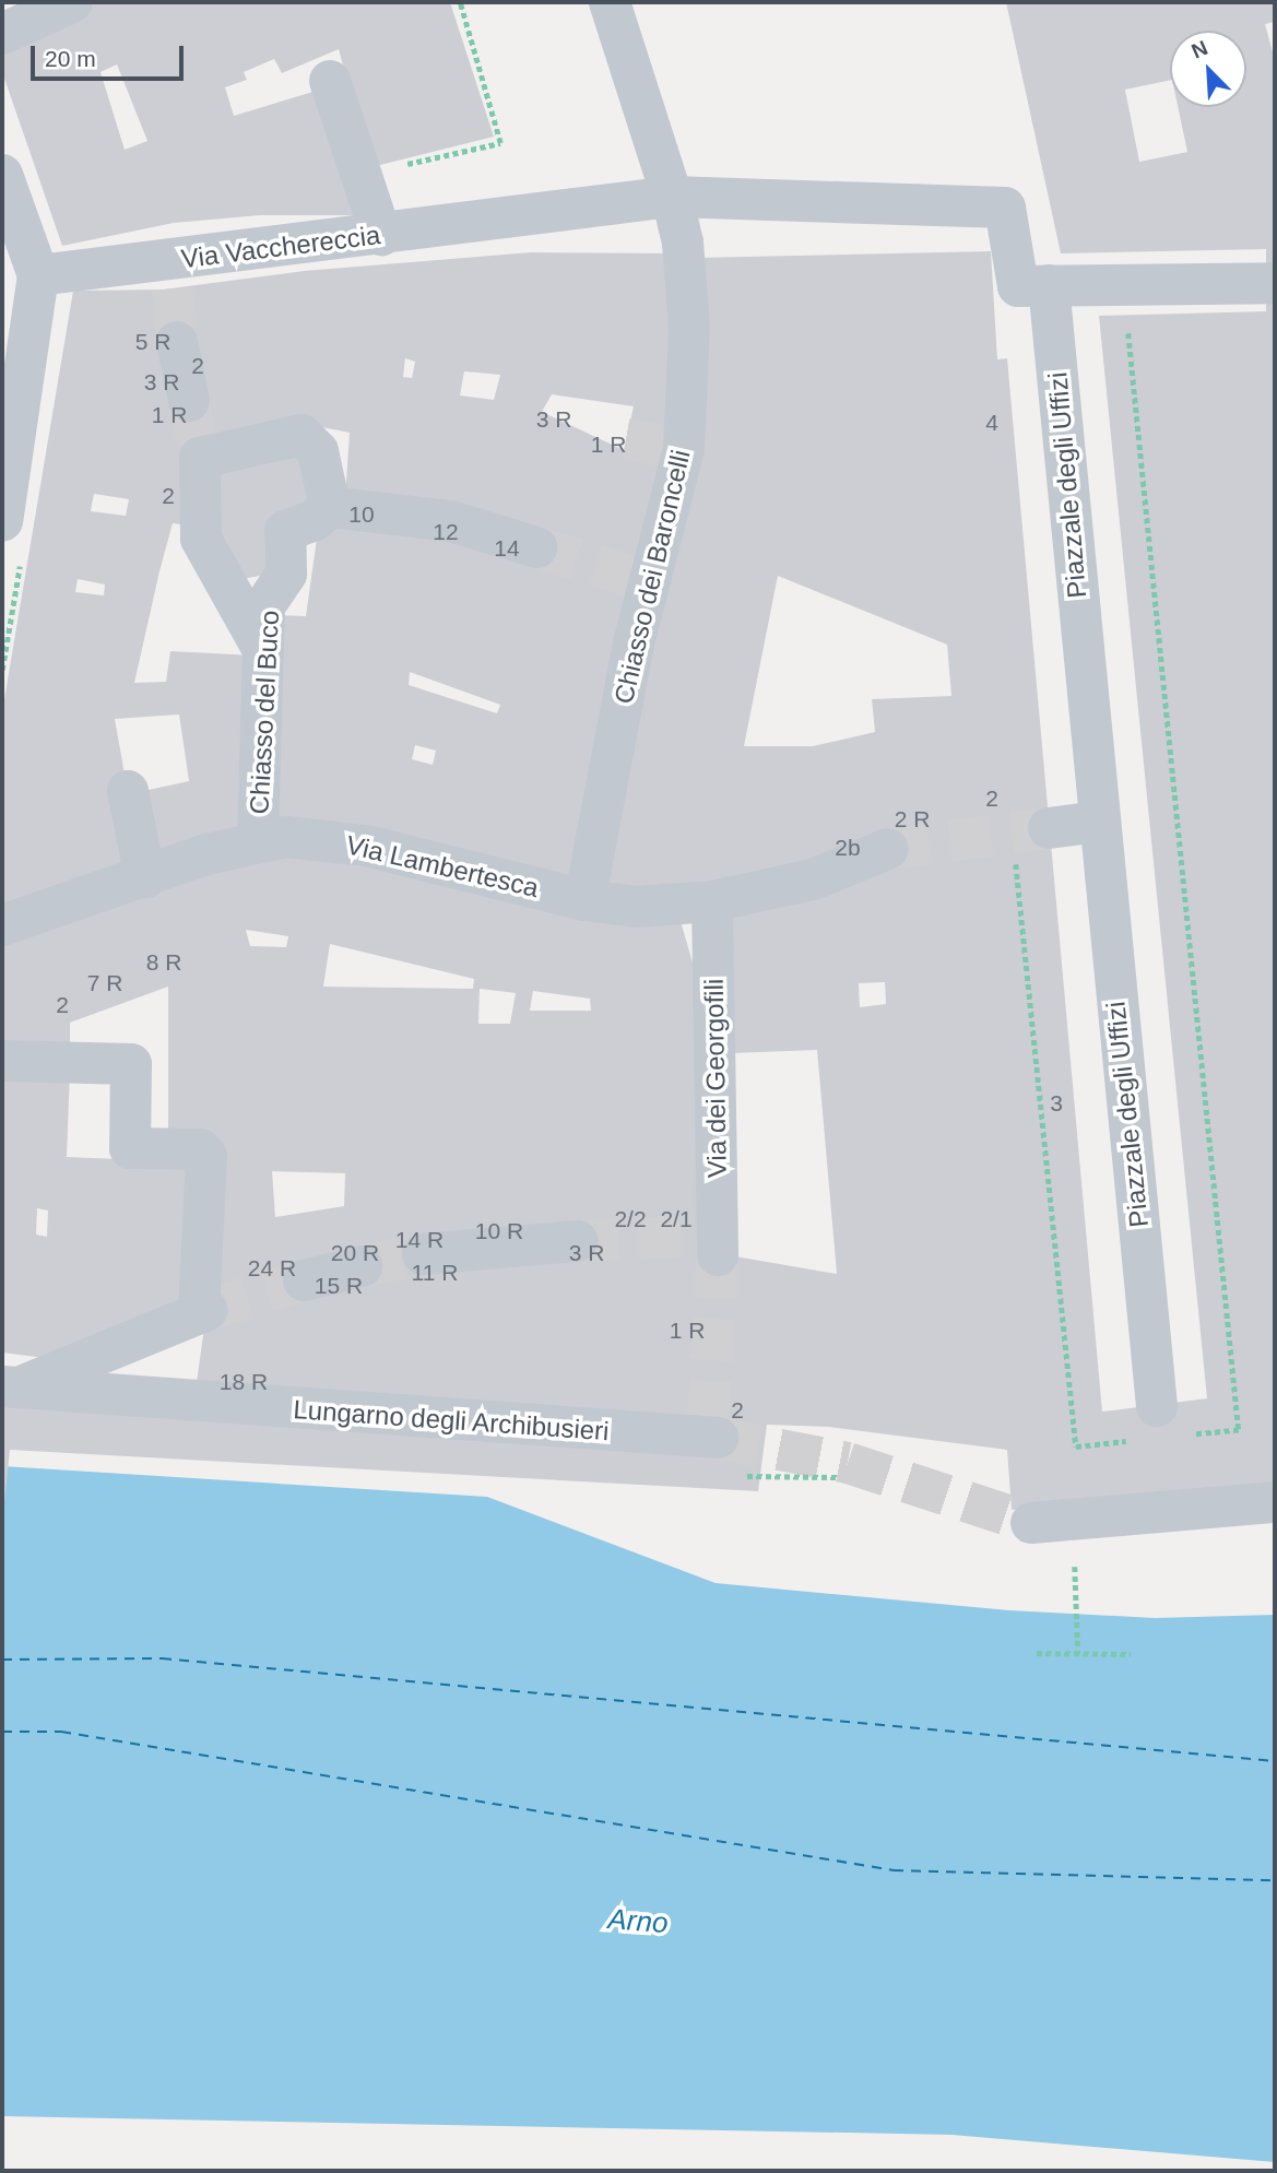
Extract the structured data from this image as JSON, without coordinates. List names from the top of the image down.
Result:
{
  "streets": {
    "street": [
      "Via Vacchereccia",
      "Piazzale degli Uffizi",
      "Chiasso dei Baroncelli",
      "Chiasso del Buco",
      "Via Lambertesca",
      "Via dei Georgofili",
      "Lungarno degli Archibusieri"
    ]
  },
  "crossings": [
    ["Via Vacchereccia", "Piazzale degli Uffizi"],
    ["Via Vacchereccia", "Chiasso dei Baroncelli"],
    ["Chiasso dei Baroncelli", "Via Lambertesca"],
    ["Chiasso del Buco", "Via Lambertesca"],
    ["Via Lambertesca", "Via dei Georgofili"]
  ],
  "water": ["Arno"],
  "house_numbers": [
    "5 R",
    "2",
    "3 R",
    "1 R",
    "3 R",
    "4",
    "1 R",
    "2",
    "10",
    "12",
    "14",
    "2",
    "2 R",
    "2b",
    "8 R",
    "7 R",
    "2",
    "3",
    "2/2",
    "2/1",
    "10 R",
    "14 R",
    "20 R",
    "3 R",
    "24 R",
    "11 R",
    "15 R",
    "1 R",
    "18 R",
    "2"
  ],
  "scale_bar": "20 m",
  "north": "top left"
}
